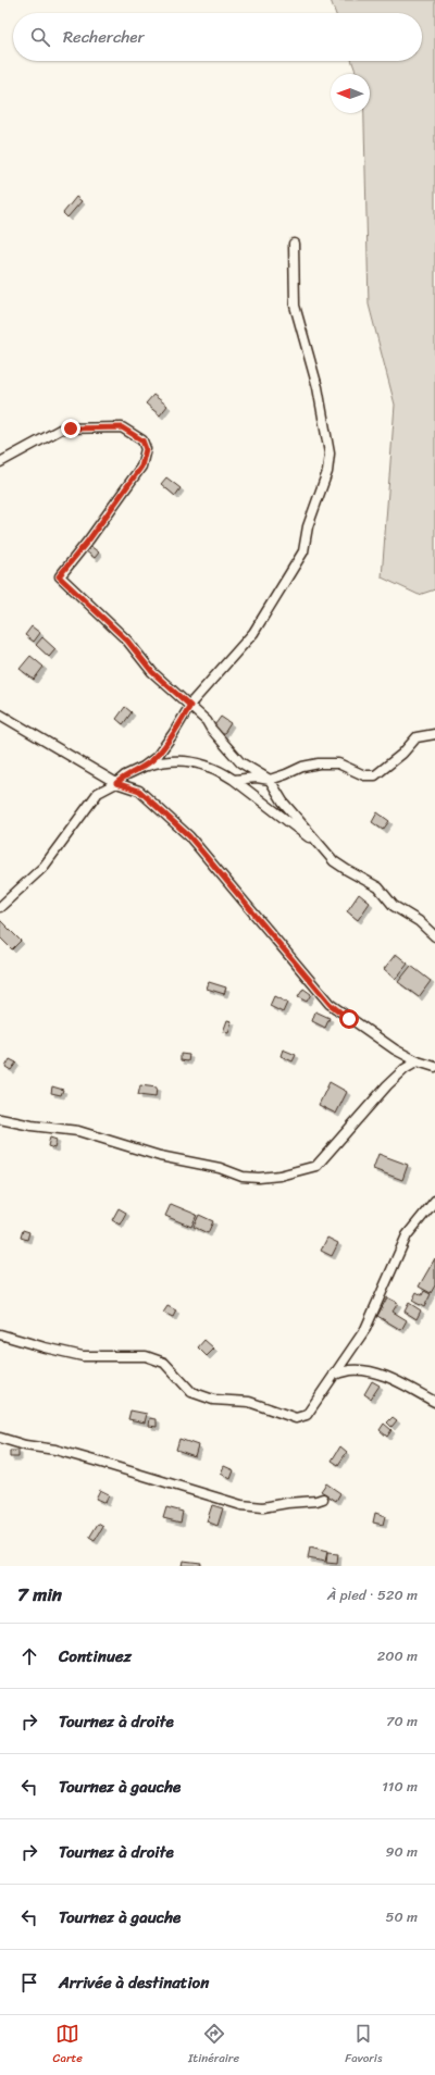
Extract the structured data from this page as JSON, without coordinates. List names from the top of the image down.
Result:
{
  "north": "left",
  "page": {
    "search": "Rechercher",
    "heading": ["7 min", "À pied · 520 m"],
    "list": [
      ["Continuez", "200 m"],
      ["Tournez à droite", "70 m"],
      ["Tournez à gauche", "110 m"],
      ["Tournez à droite", "90 m"],
      ["Tournez à gauche", "50 m"],
      "Arrivée à destination"
    ],
    "nav": ["Carte", "Itinéraire", "Favoris"]
  }
}
